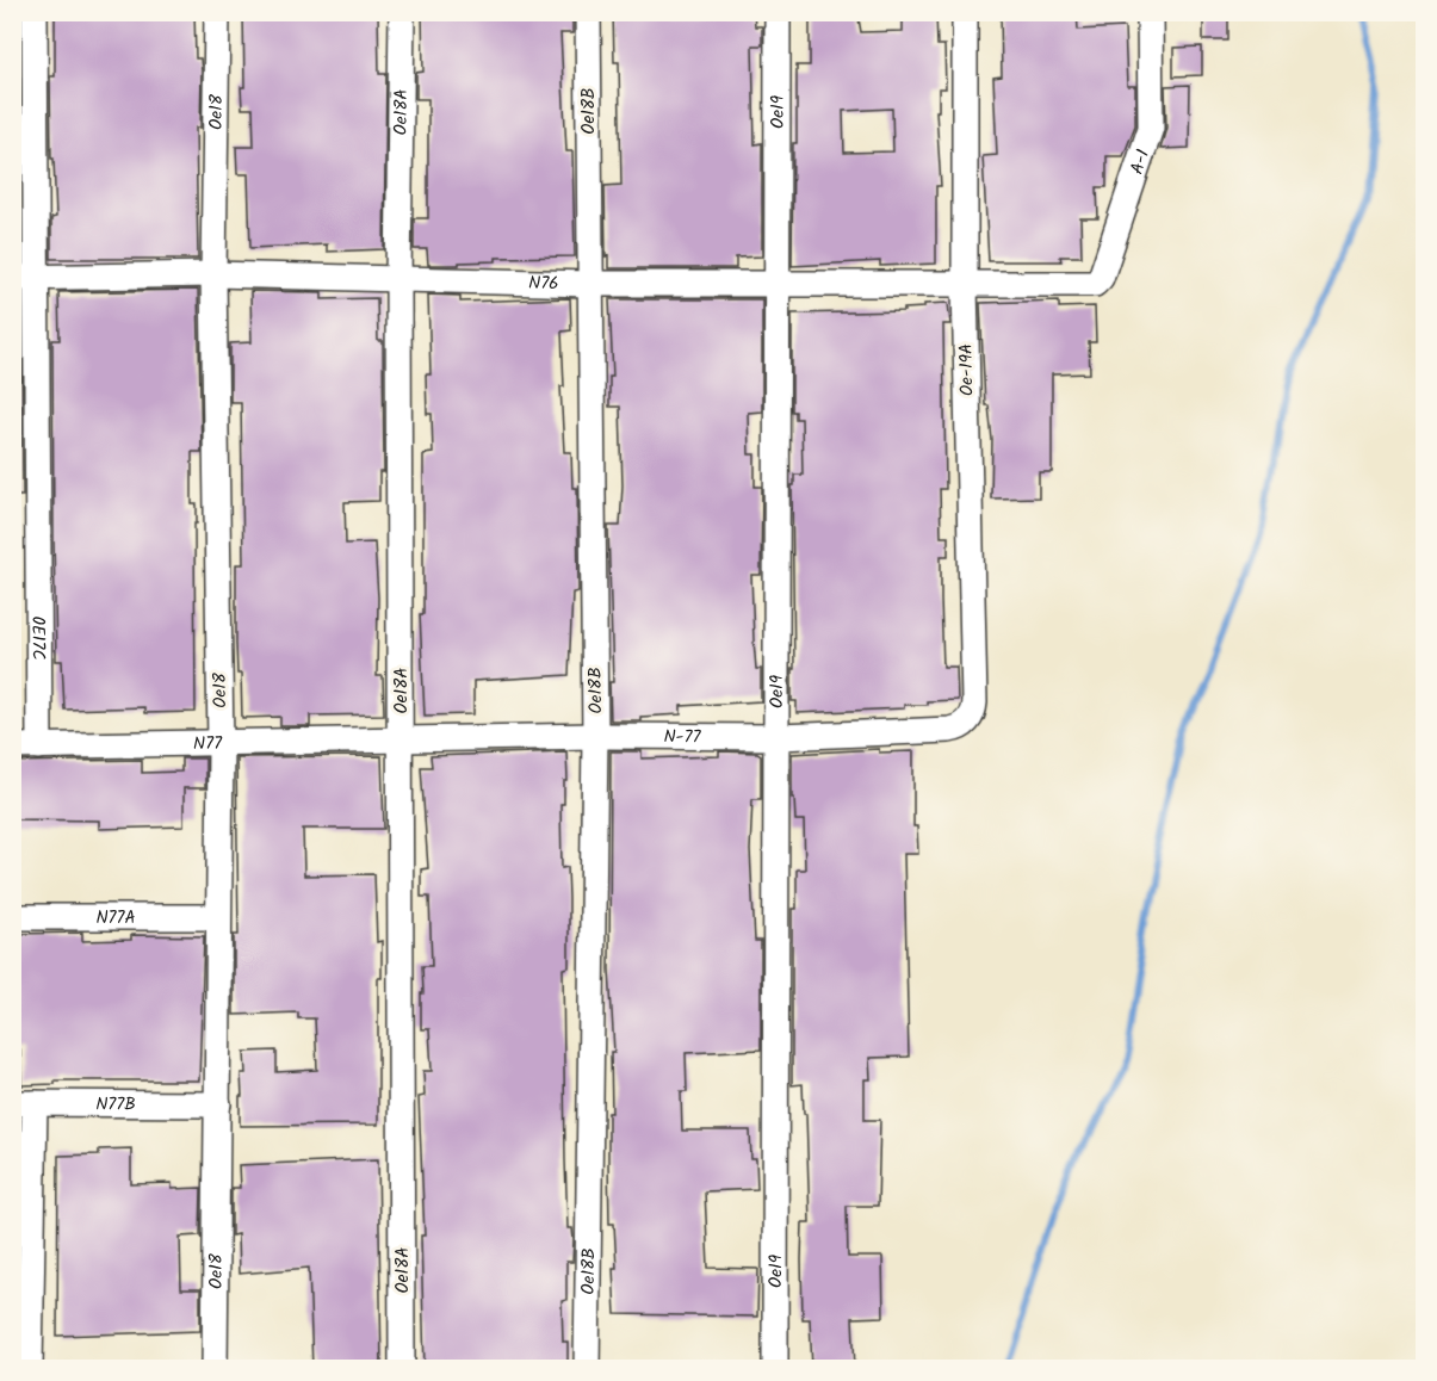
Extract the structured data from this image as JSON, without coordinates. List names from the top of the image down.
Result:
{
  "streets": {
    "street": [
      "Oe18",
      "Oe18A",
      "Oe18B",
      "Oe19",
      "A-1",
      "N76",
      "Oe-19A",
      "0E17C",
      "N-77",
      "N77",
      "N77A",
      "N77B"
    ]
  },
  "crossings": [
    ["Oe18", "N76"],
    ["Oe18", "N77"],
    ["Oe18", "N77A"],
    ["Oe18", "N77B"],
    ["Oe18A", "N76"],
    ["Oe18A", "N-77"],
    ["Oe18A", "N77"],
    ["Oe18B", "N76"],
    ["Oe18B", "N-77"],
    ["Oe19", "N76"],
    ["Oe19", "N-77"],
    ["A-1", "N76"],
    ["N76", "Oe-19A"],
    ["N76", "0E17C"],
    ["Oe-19A", "N-77"],
    ["0E17C", "N77"],
    ["N-77", "N77"]
  ]
}
